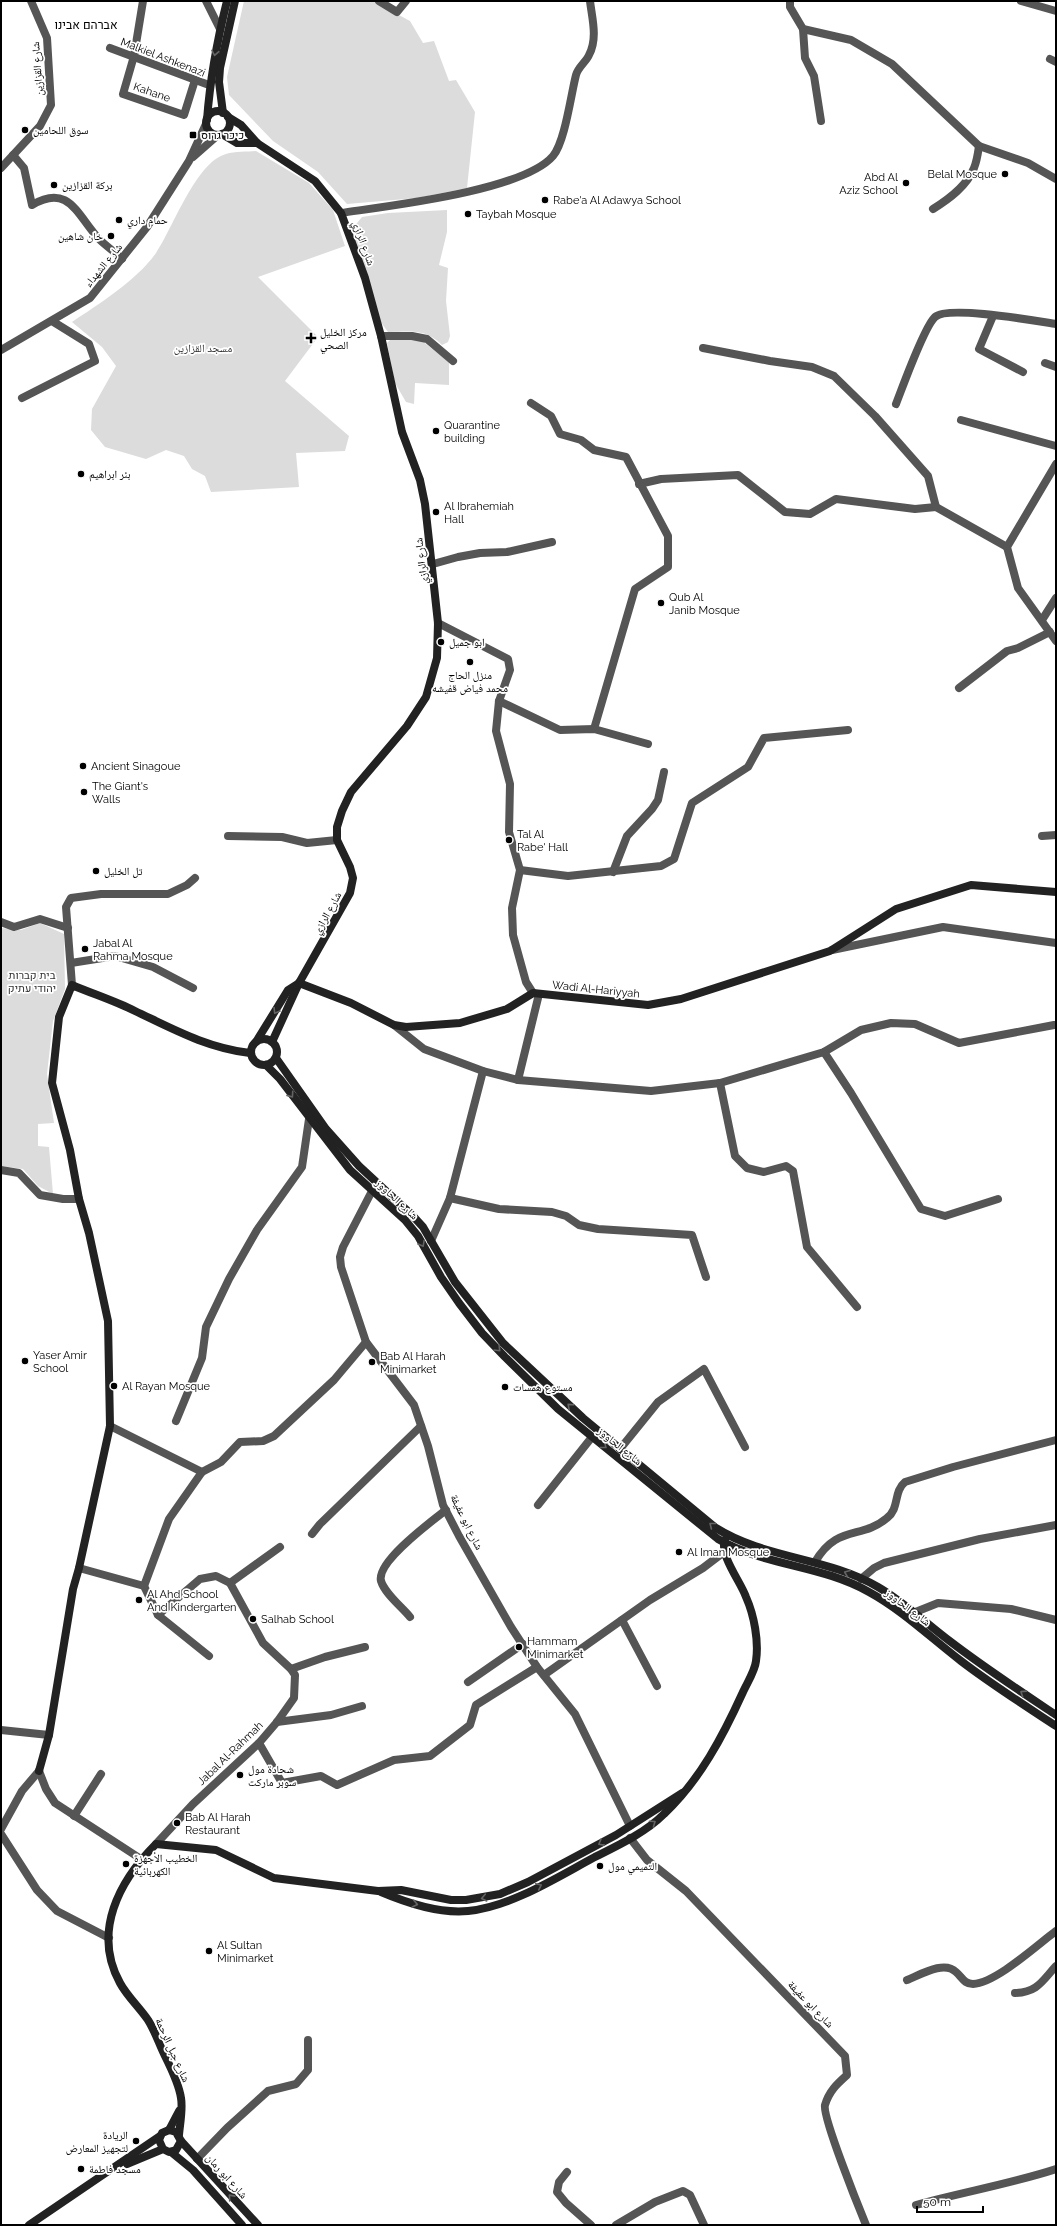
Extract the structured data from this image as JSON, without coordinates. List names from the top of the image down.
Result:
{
  "streets": {
    "main road": [
      "شارع الرازي",
      "Wadi Al-Hariyyah",
      "شارع الحاووز",
      "شارع جبل الرحمة",
      "شارع ابو رمان"
    ],
    "street": [
      "Malkiel Ashkenazi",
      "شارع القزازين",
      "Kahane",
      "شارع الشهداء",
      "شارع ابو عفيفة",
      "Jabal Al-Rahmah"
    ]
  },
  "crossings": [
    ["Malkiel Ashkenazi", "Kahane"],
    ["شارع الرازي", "شارع الحاووز"],
    ["شارع الحاووز", "شارع ابو عفيفة"],
    ["Jabal Al-Rahmah", "شارع جبل الرحمة"]
  ],
  "districts": ["אברהם אבינו"],
  "parks": ["مسجد القزازين", "בית קברות יהודי עתיק"],
  "places": {
    "other": [
      "سوق اللحامين",
      "Belal Mosque",
      "Abd Al Aziz School",
      "بركة القزازين",
      "Rabe'a Al Adawya School",
      "Taybah Mosque",
      "حمام داري",
      "خان شاهين",
      "Quarantine building",
      "بئر ابراهيم",
      "Al Ibrahemiah Hall",
      "Qub Al Janib Mosque",
      "ابو جميل",
      "منزل الحاج محمد فياض قفيشه",
      "Ancient Sinagoue",
      "The Giant's Walls",
      "Tal Al Rabe' Hall",
      "تل الخليل",
      "Jabal Al Rahma Mosque",
      "Yaser Amir School",
      "Bab Al Harah Minimarket",
      "Al Rayan Mosque",
      "مستوع همسات",
      "Al Iman Mosque",
      "Al Ahd School And Kindergarten",
      "Salhab School",
      "Hammam Minimarket",
      "شحادة مول سوبر ماركت",
      "Bab Al Harah Restaurant",
      "الخطيب الأجهزة الكهربائية",
      "التميمي مول",
      "Al Sultan Minimarket",
      "الريادة لتجهيز المعارض",
      "مسجد فاطمة"
    ],
    "transit": ["כיכר גרוס"],
    "health": ["مركز الخليل الصحي"]
  },
  "scale_bar": "50 m"
}
